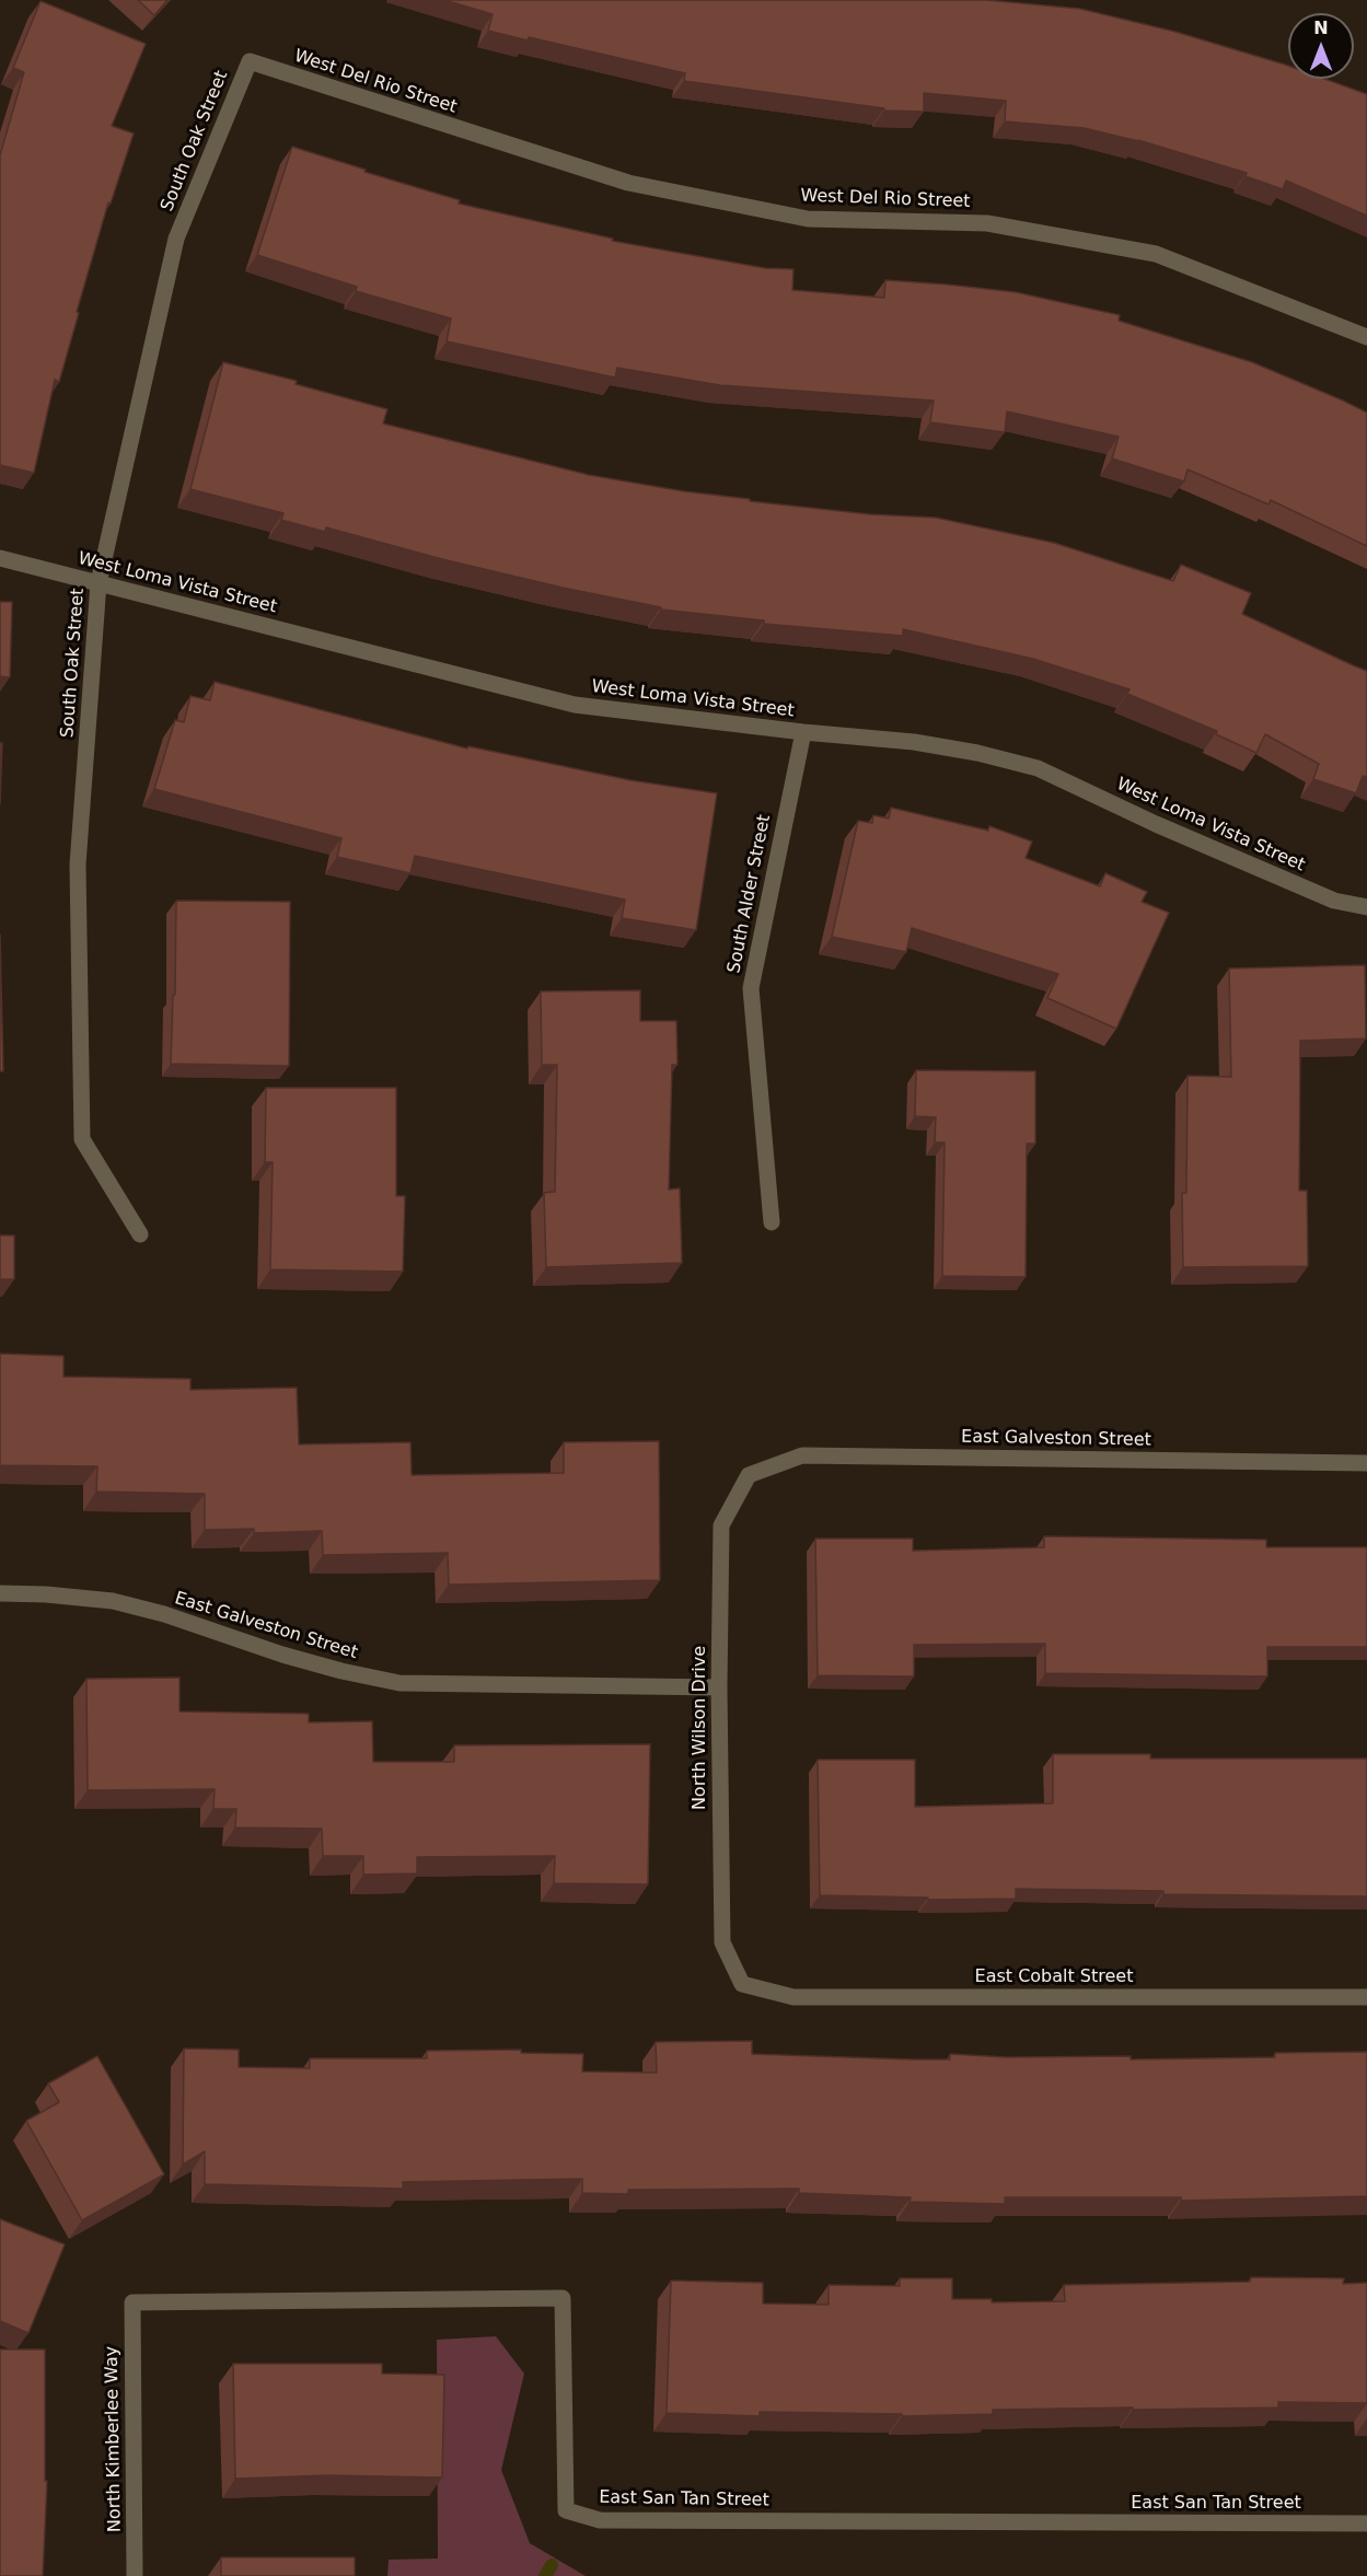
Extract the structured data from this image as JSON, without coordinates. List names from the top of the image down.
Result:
{
  "streets": {
    "street": [
      "West Del Rio Street",
      "South Oak Street",
      "West Loma Vista Street",
      "South Alder Street",
      "East Galveston Street",
      "North Wilson Drive",
      "East Cobalt Street",
      "North Kimberlee Way",
      "East San Tan Street"
    ]
  },
  "crossings": [
    ["West Del Rio Street", "South Oak Street"],
    ["South Oak Street", "West Loma Vista Street"],
    ["West Loma Vista Street", "South Alder Street"],
    ["East Galveston Street", "North Wilson Drive"],
    ["North Wilson Drive", "East Cobalt Street"],
    ["North Kimberlee Way", "East San Tan Street"]
  ],
  "north": "top"
}
